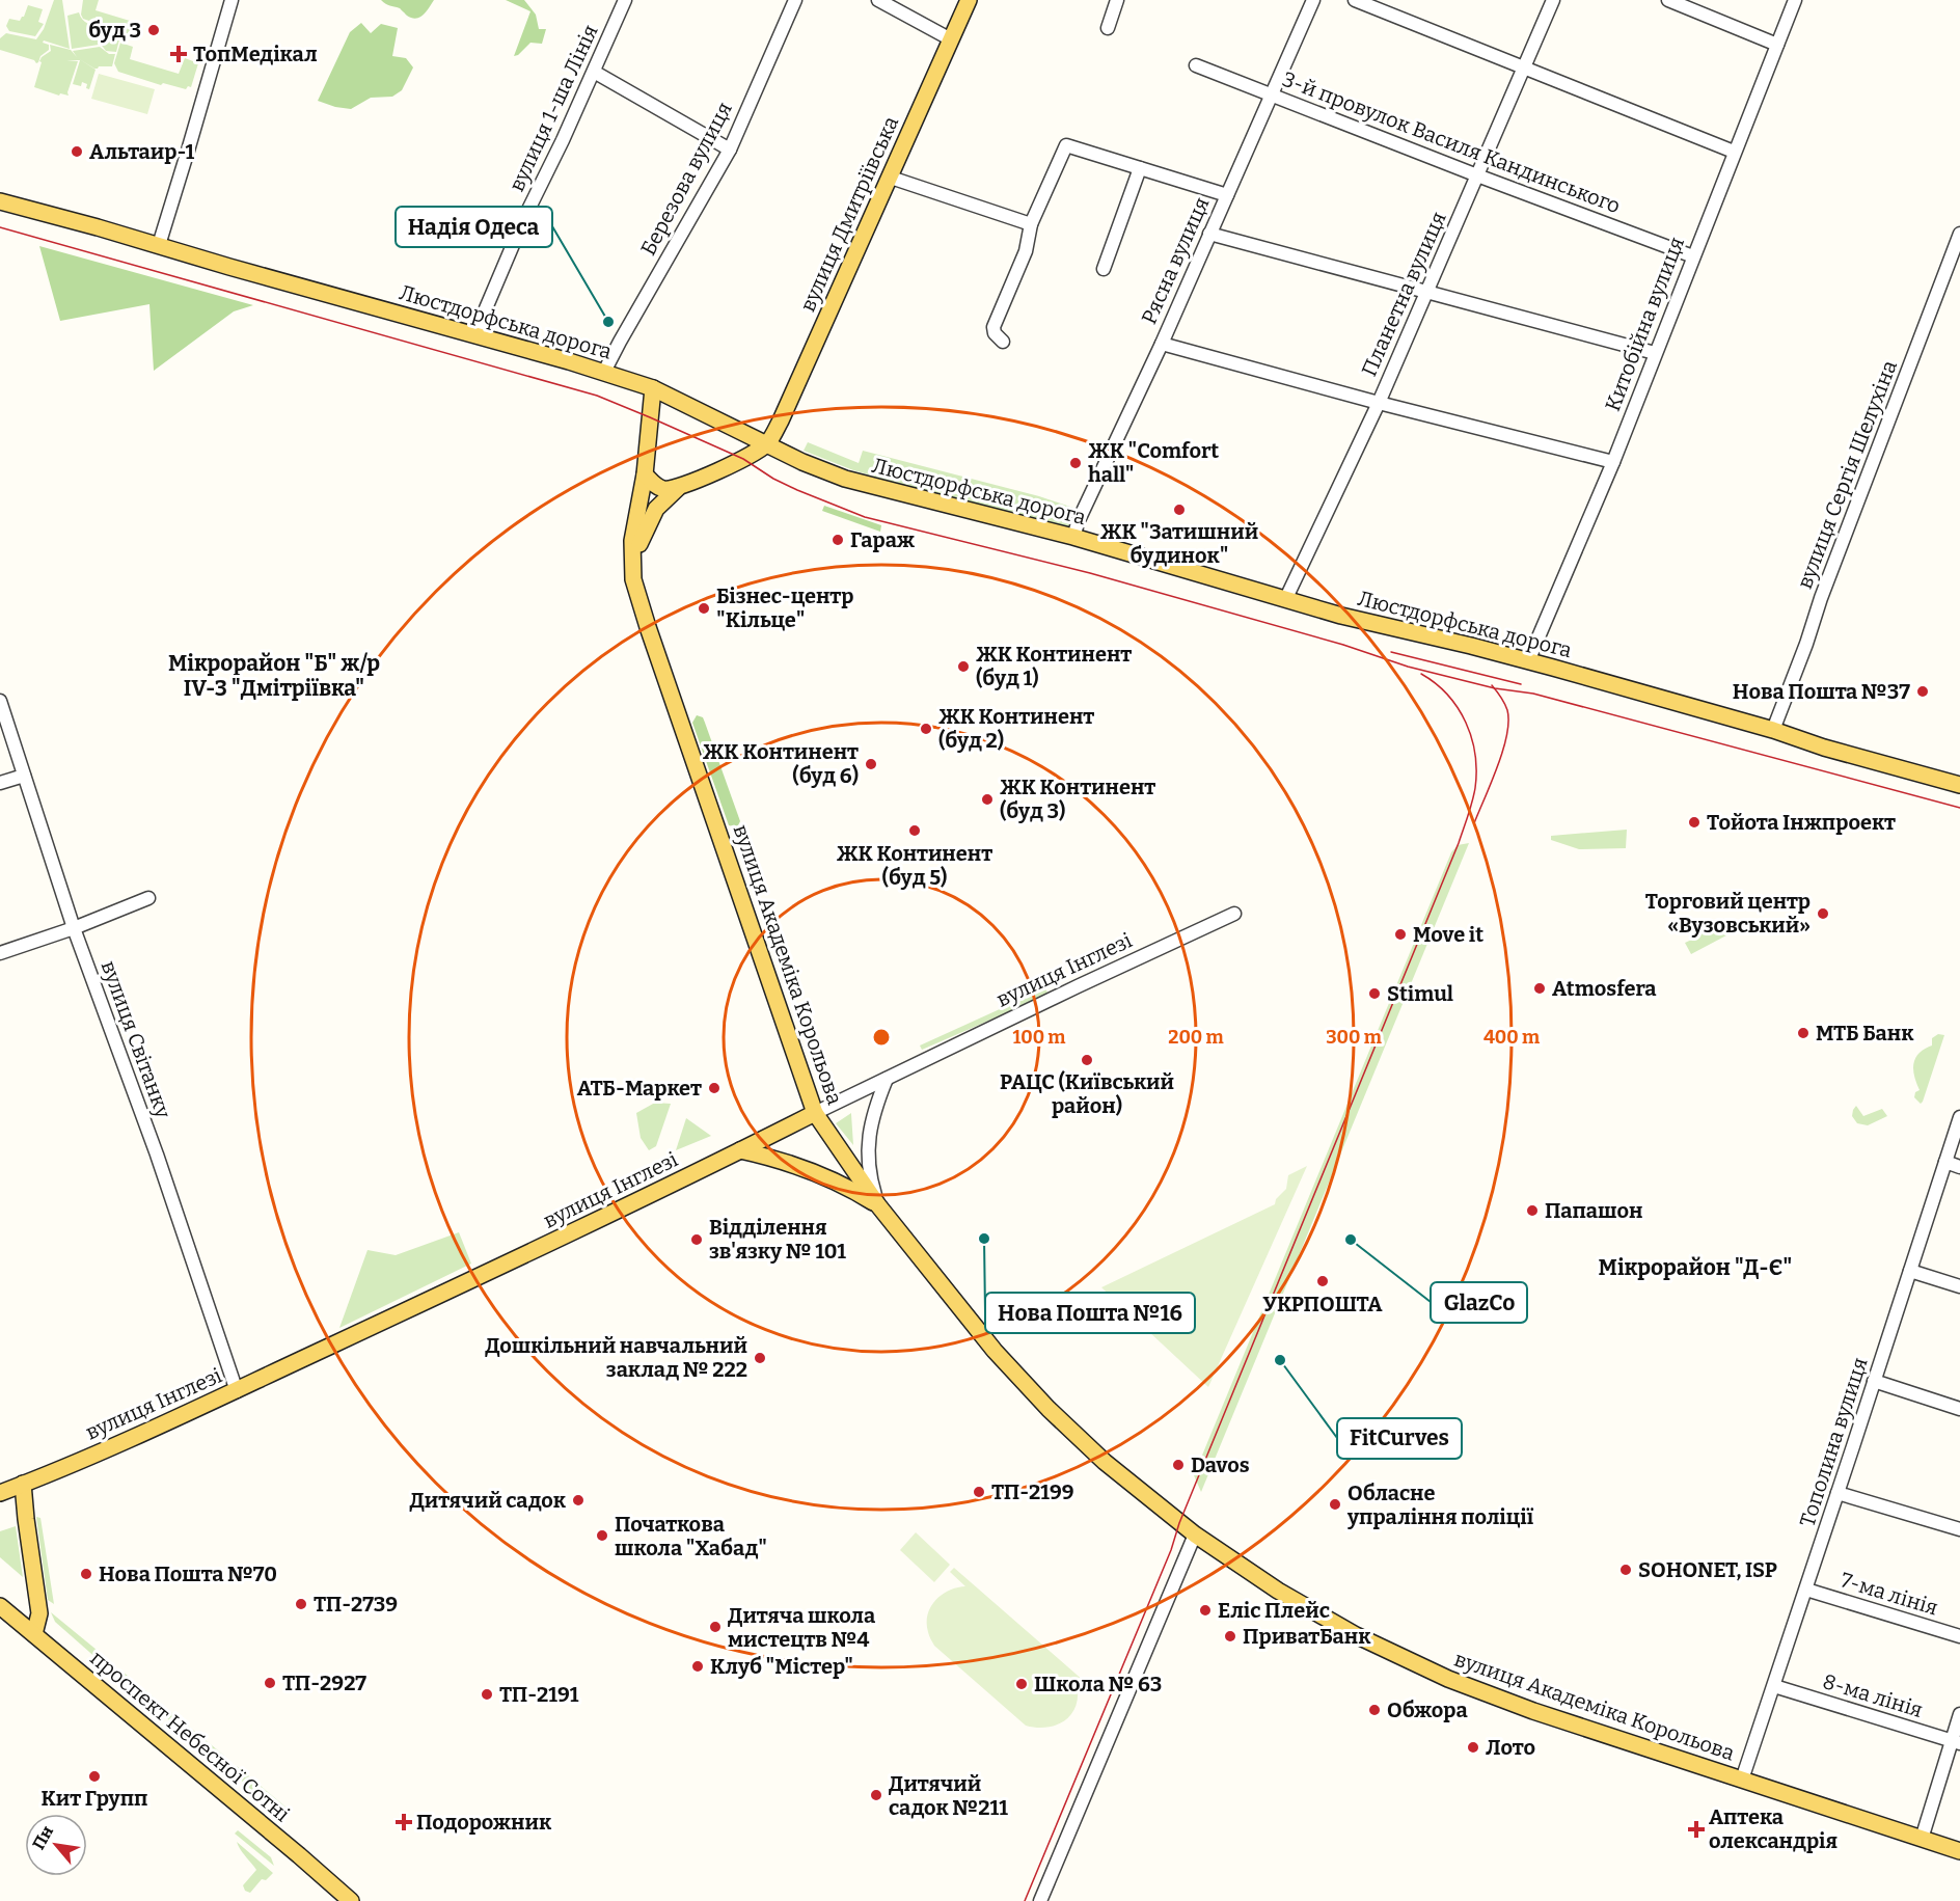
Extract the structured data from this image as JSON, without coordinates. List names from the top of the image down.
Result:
{
  "streets": {
    "main road": [
      "вулиця Дмитріївська",
      "Люстдорфська дорога",
      "вулиця Академіка Корольова",
      "вулиця Інглезі",
      "проспект Небесної Сотні"
    ],
    "street": [
      "вулиця 1-ша Лінія",
      "3-й провулок Василя Кандинського",
      "Березова вулиця",
      "Рясна вулиця",
      "Планетна вулиця",
      "Китобійна вулиця",
      "вулиця Сергія Шелухіна",
      "вулиця Світанку",
      "Тополина вулиця",
      "7-ма лінія",
      "8-ма лінія"
    ]
  },
  "crossings": [
    ["вулиця 1-ша Лінія", "Люстдорфська дорога"],
    ["3-й провулок Василя Кандинського", "Рясна вулиця"],
    ["3-й провулок Василя Кандинського", "Планетна вулиця"],
    ["3-й провулок Василя Кандинського", "Китобійна вулиця"],
    ["Березова вулиця", "Люстдорфська дорога"],
    ["вулиця Дмитріївська", "Люстдорфська дорога"],
    ["Рясна вулиця", "Люстдорфська дорога"],
    ["Планетна вулиця", "Люстдорфська дорога"],
    ["Люстдорфська дорога", "Китобійна вулиця"],
    ["Люстдорфська дорога", "вулиця Сергія Шелухіна"],
    ["Люстдорфська дорога", "вулиця Академіка Корольова"],
    ["вулиця Академіка Корольова", "вулиця Інглезі"],
    ["вулиця Академіка Корольова", "Тополина вулиця"],
    ["вулиця Інглезі", "вулиця Світанку"],
    ["Тополина вулиця", "7-ма лінія"],
    ["Тополина вулиця", "8-ма лінія"]
  ],
  "districts": ["Мікрорайон \"Б\" ж/р IV-3 \"Дмітріївка\"", "Мікрорайон \"Д-Є\""],
  "places": {
    "other": [
      "буд 3",
      "Альтаир-1",
      "Надія Одеса",
      "ЖК \"Comfort hall\"",
      "ЖК \"Затишний будинок\"",
      "Гараж",
      "Бізнес-центр \"Кільце\"",
      "ЖК Континент (буд 1)",
      "Нова Пошта №37",
      "ЖК Континент (буд 2)",
      "ЖК Континент (буд 6)",
      "ЖК Континент (буд 3)",
      "Тойота Інжпроект",
      "ЖК Континент (буд 5)",
      "Торговий центр «Вузовський»",
      "Move it",
      "Atmosfera",
      "Stimul",
      "МТБ Банк",
      "РАЦС (Київський район)",
      "АТБ-Маркет",
      "Папашон",
      "Нова Пошта №16",
      "Відділення зв'язку № 101",
      "GlazCo",
      "УКРПОШТА",
      "Дошкільний навчальний заклад № 222",
      "FitCurves",
      "Davos",
      "ТП-2199",
      "Дитячий садок",
      "Обласне упраління поліції",
      "Початкова школа \"Хабад\"",
      "SOHONET, ISP",
      "Нова Пошта №70",
      "ТП-2739",
      "Еліс Плейс",
      "Дитяча школа мистецтв №4",
      "ПриватБанк",
      "Клуб \"Містер\"",
      "ТП-2927",
      "Школа № 63",
      "ТП-2191",
      "Обжора",
      "Лото",
      "Кит Групп",
      "Дитячий садок №211"
    ],
    "health": ["ТопМедікал", "Подорожник", "Аптека олександрія"]
  },
  "north": "top left",
  "rings": [
    "100 m",
    "200 m",
    "300 m",
    "400 m"
  ]
}
